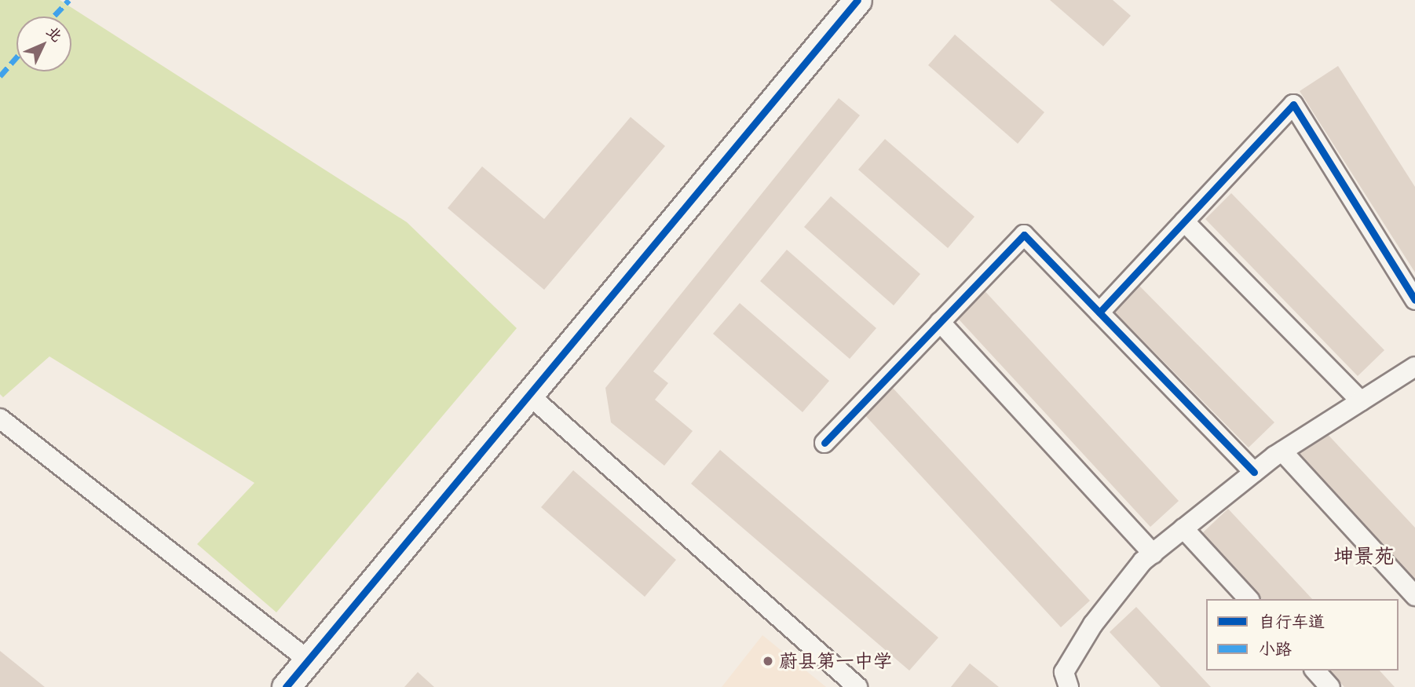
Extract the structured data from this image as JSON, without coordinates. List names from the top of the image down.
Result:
{
  "districts": ["坤景苑"],
  "places": ["蔚县第一中学"],
  "legend": ["自行车道", "小路"],
  "north": "top right"
}
